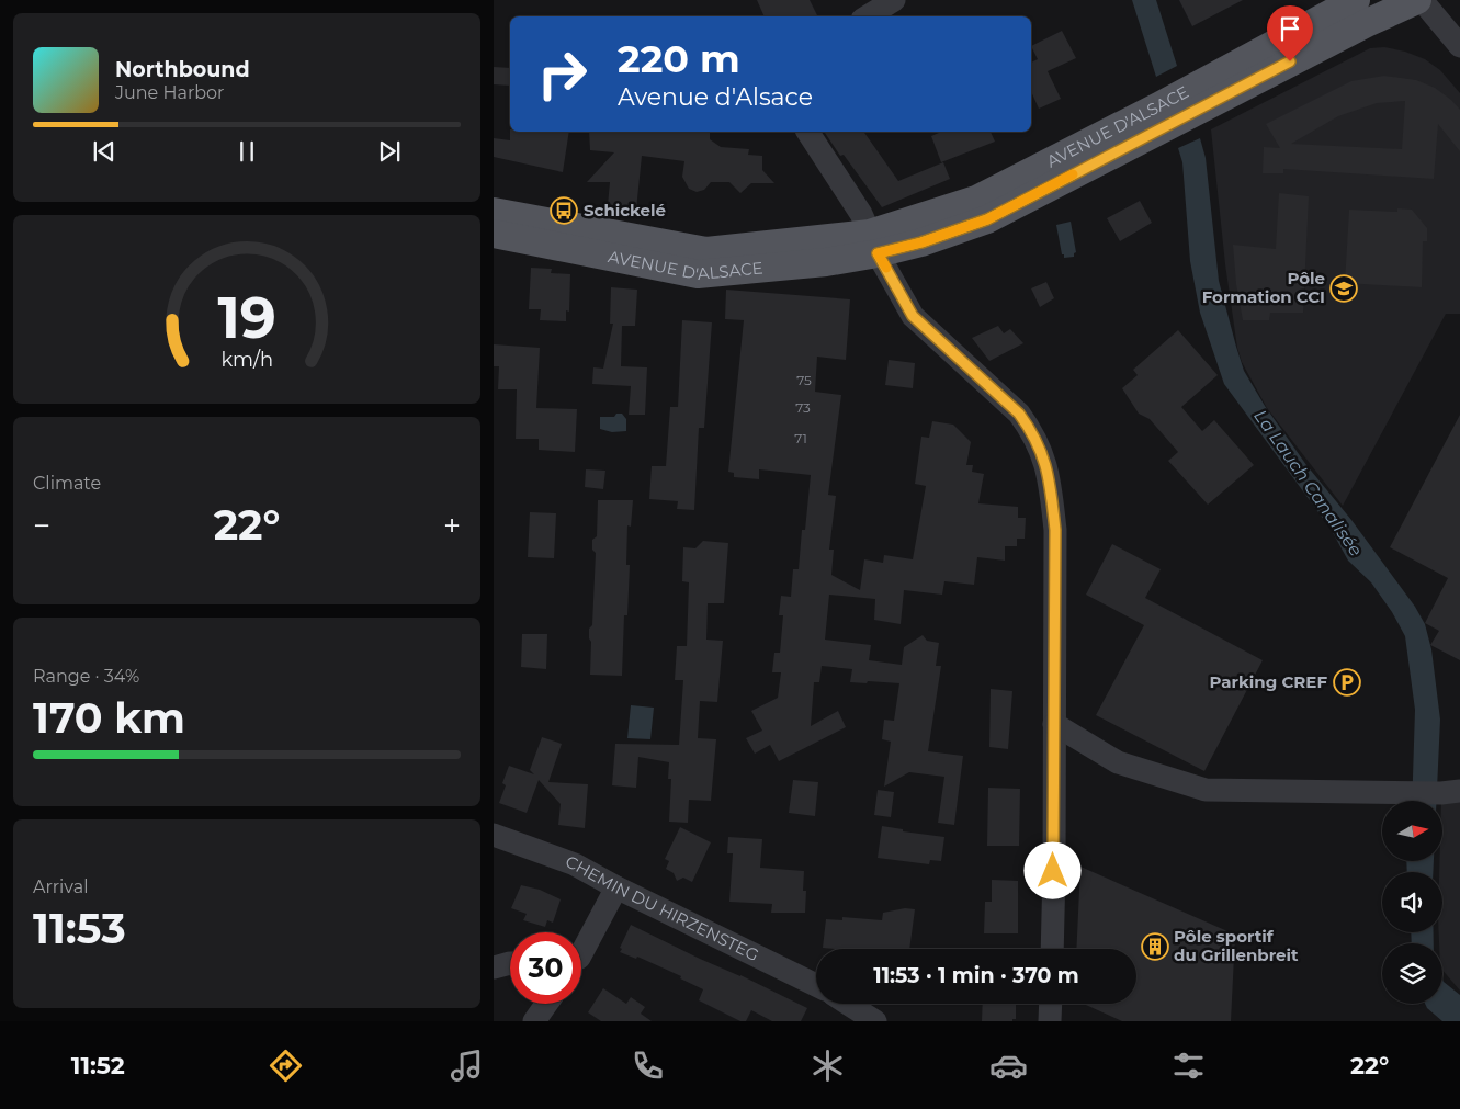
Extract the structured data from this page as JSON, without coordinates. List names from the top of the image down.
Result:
{
  "streets": {
    "main road": ["AVENUE D'ALSACE"],
    "street": ["CHEMIN DU HIRZENSTEG"]
  },
  "water": ["La Lauch Canalisée"],
  "places": {
    "bus stop": ["Schickelé"],
    "school or university": ["Pôle Formation CCI"],
    "parking": ["Parking CREF"],
    "building": ["Pôle sportif du Grillenbreit"]
  },
  "house_numbers": ["75", "73", "71"],
  "north": "right",
  "page": {
    "turn": ["220 m", "Avenue d'Alsace"],
    "song": ["Northbound", "June Harbor"],
    "tile": [
      "Climate",
      ["Range · 34%", "170 km"],
      ["Arrival", "11:53"]
    ],
    "heat": ["−", "22°", "+"],
    "limit": "30",
    "trip": "11:53 · 1 min · 370 m",
    "tabs": ["11:52", "22°"],
    "gauge": ["19", "km/h"]
  }
}
